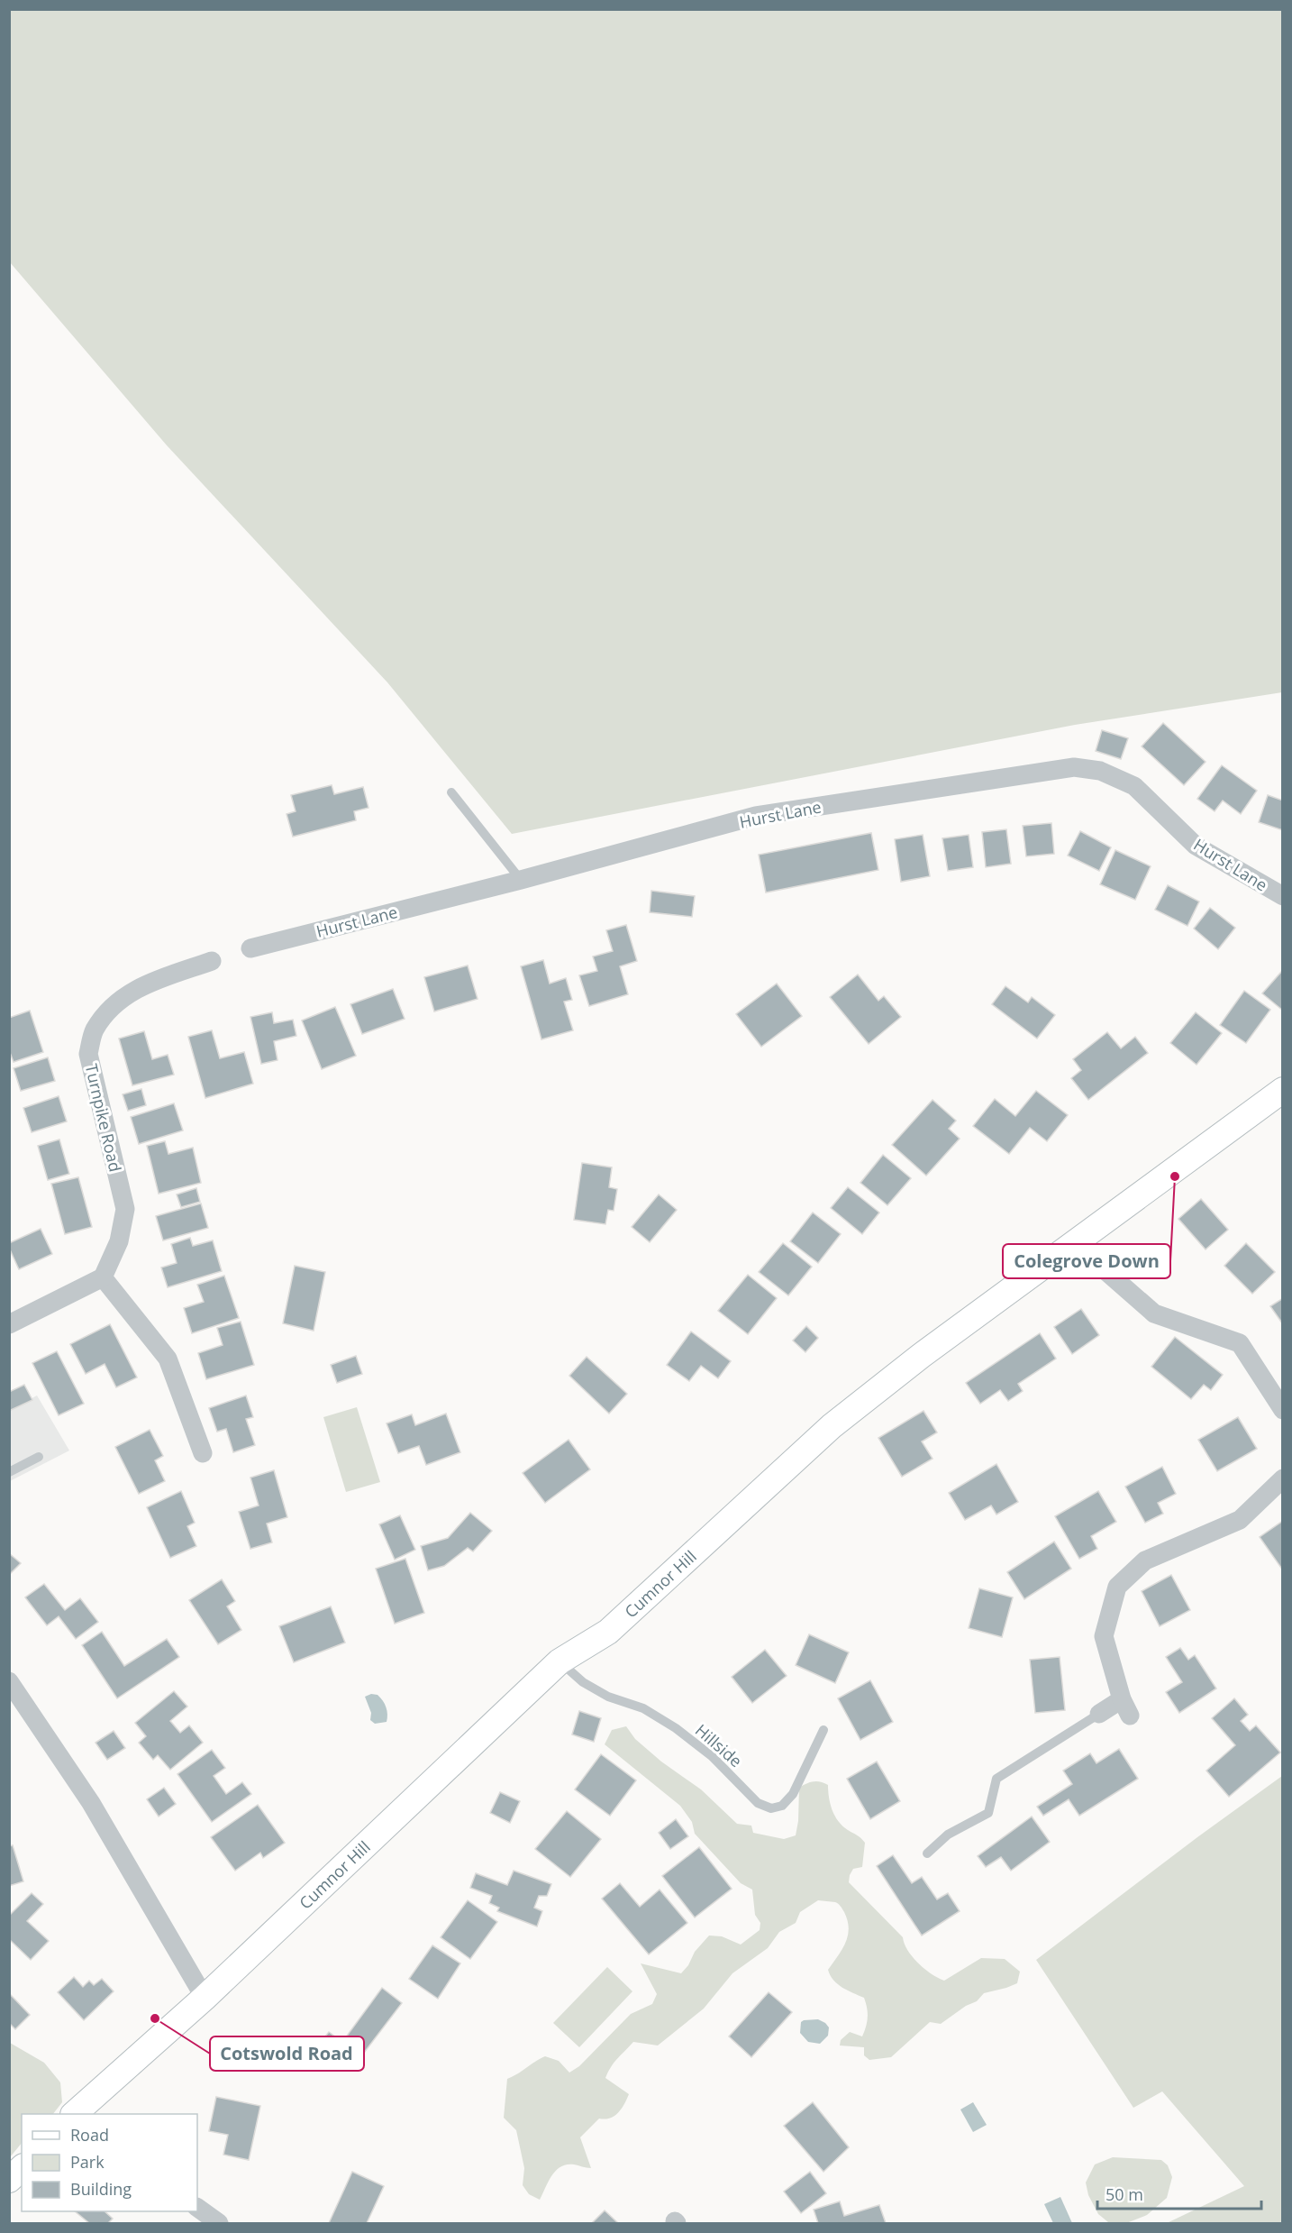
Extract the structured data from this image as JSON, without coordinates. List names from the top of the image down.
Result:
{
  "streets": {
    "street": ["Hurst Lane", "Turnpike Road", "Cumnor Hill"],
    "lane": ["Hillside"]
  },
  "crossings": [
    ["Cumnor Hill", "Hillside"]
  ],
  "places": ["Colegrove Down", "Cotswold Road"],
  "legend": ["Road", "Park", "Building"],
  "scale_bar": "50 m"
}
